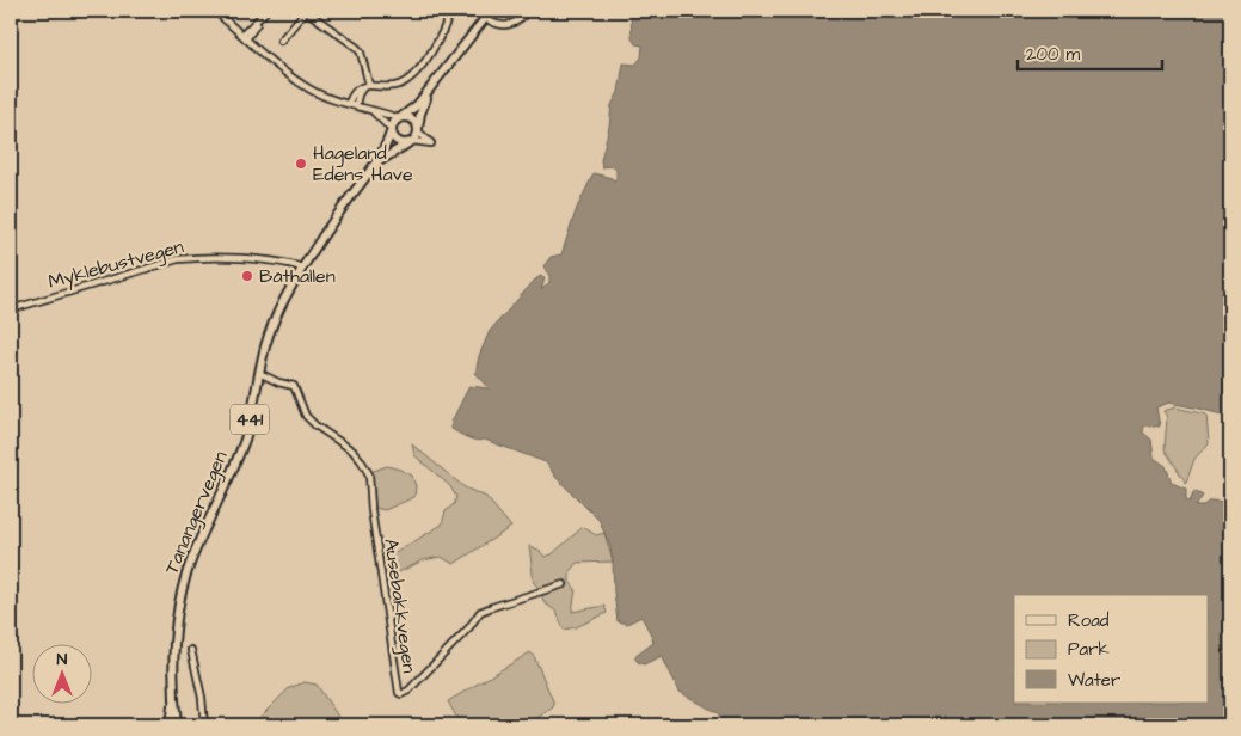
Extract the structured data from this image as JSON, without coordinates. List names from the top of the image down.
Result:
{
  "streets": {
    "main road": ["441", "Tanangervegen"],
    "street": ["Myklebustvegen", "Ausebakkvegen"]
  },
  "crossings": [
    ["Myklebustvegen", "Tanangervegen"],
    ["441", "Tanangervegen"],
    ["Tanangervegen", "Ausebakkvegen"]
  ],
  "places": ["Hageland Edens Have", "Båthallen"],
  "legend": ["Road", "Park", "Water"],
  "scale_bar": "200 m",
  "north": "top"
}
